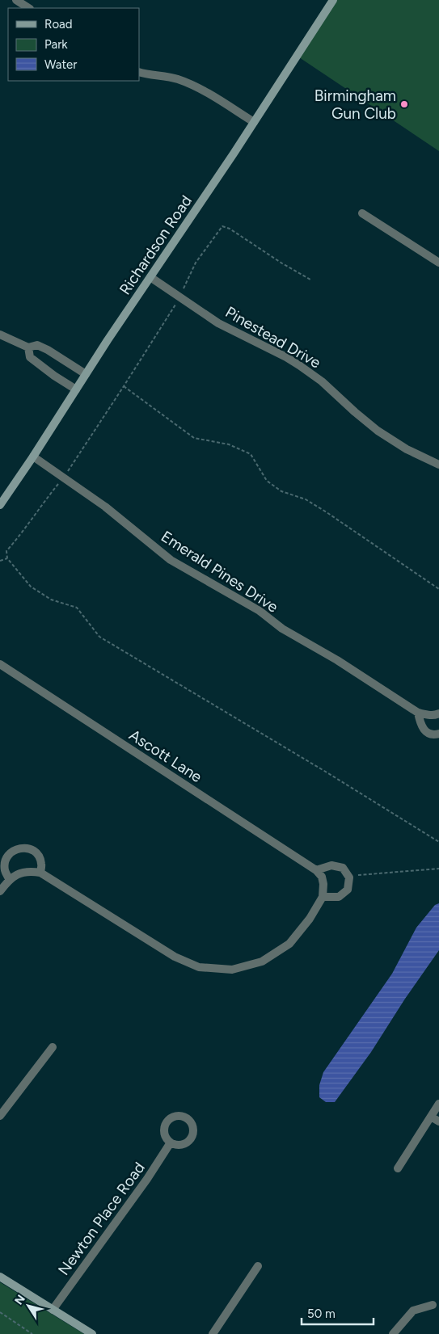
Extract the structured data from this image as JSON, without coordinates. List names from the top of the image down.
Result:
{
  "streets": {
    "street": [
      "Richardson Road",
      "Pinestead Drive",
      "Emerald Pines Drive",
      "Ascott Lane",
      "Newton Place Road"
    ]
  },
  "crossings": [
    ["Richardson Road", "Pinestead Drive"],
    ["Richardson Road", "Emerald Pines Drive"]
  ],
  "places": ["Birmingham Gun Club"],
  "legend": ["Road", "Park", "Water"],
  "scale_bar": "50 m",
  "north": "top left"
}
